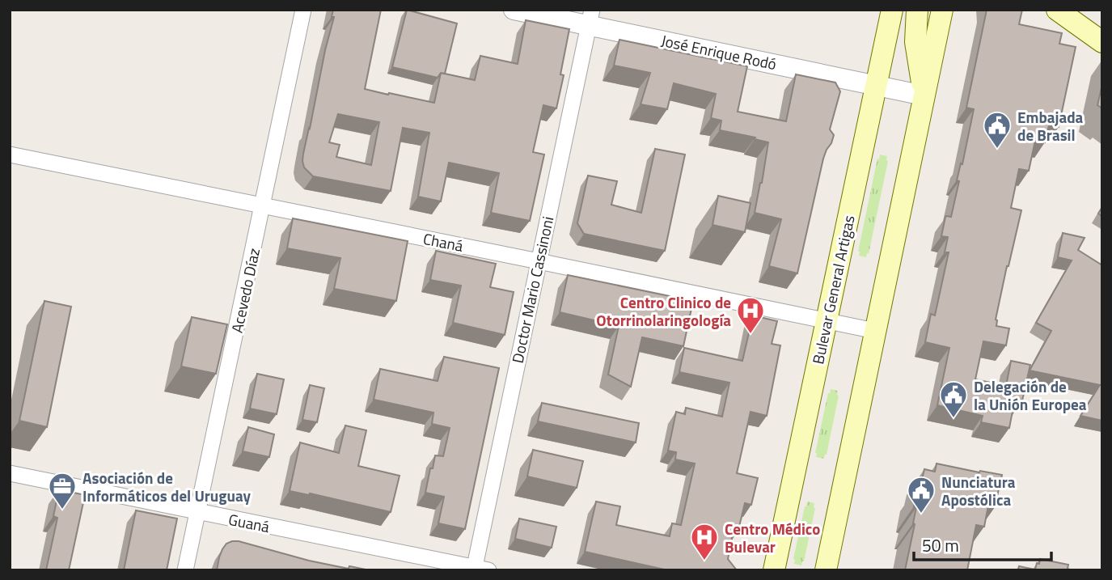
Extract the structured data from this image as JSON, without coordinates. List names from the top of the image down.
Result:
{
  "streets": {
    "main road": ["Bulevar General Artigas"],
    "street": [
      "José Enrique Rodó",
      "Chaná",
      "Doctor Mario Cassinoni",
      "Acevedo Díaz",
      "Guaná"
    ]
  },
  "crossings": [
    ["José Enrique Rodó", "Doctor Mario Cassinoni"],
    ["José Enrique Rodó", "Bulevar General Artigas"],
    ["Chaná", "Doctor Mario Cassinoni"],
    ["Chaná", "Bulevar General Artigas"],
    ["Chaná", "Acevedo Díaz"],
    ["Doctor Mario Cassinoni", "Guaná"],
    ["Acevedo Díaz", "Guaná"]
  ],
  "places": {
    "public building": ["Embajada de Brasil", "Delegación de la Unión Europea", "Nunciatura Apostólica"],
    "hospital": ["Centro Clinico de Otorrinolaringología", "Centro Médico Bulevar"],
    "office": ["Asociación de Informáticos del Uruguay"]
  },
  "scale_bar": "50 m"
}
